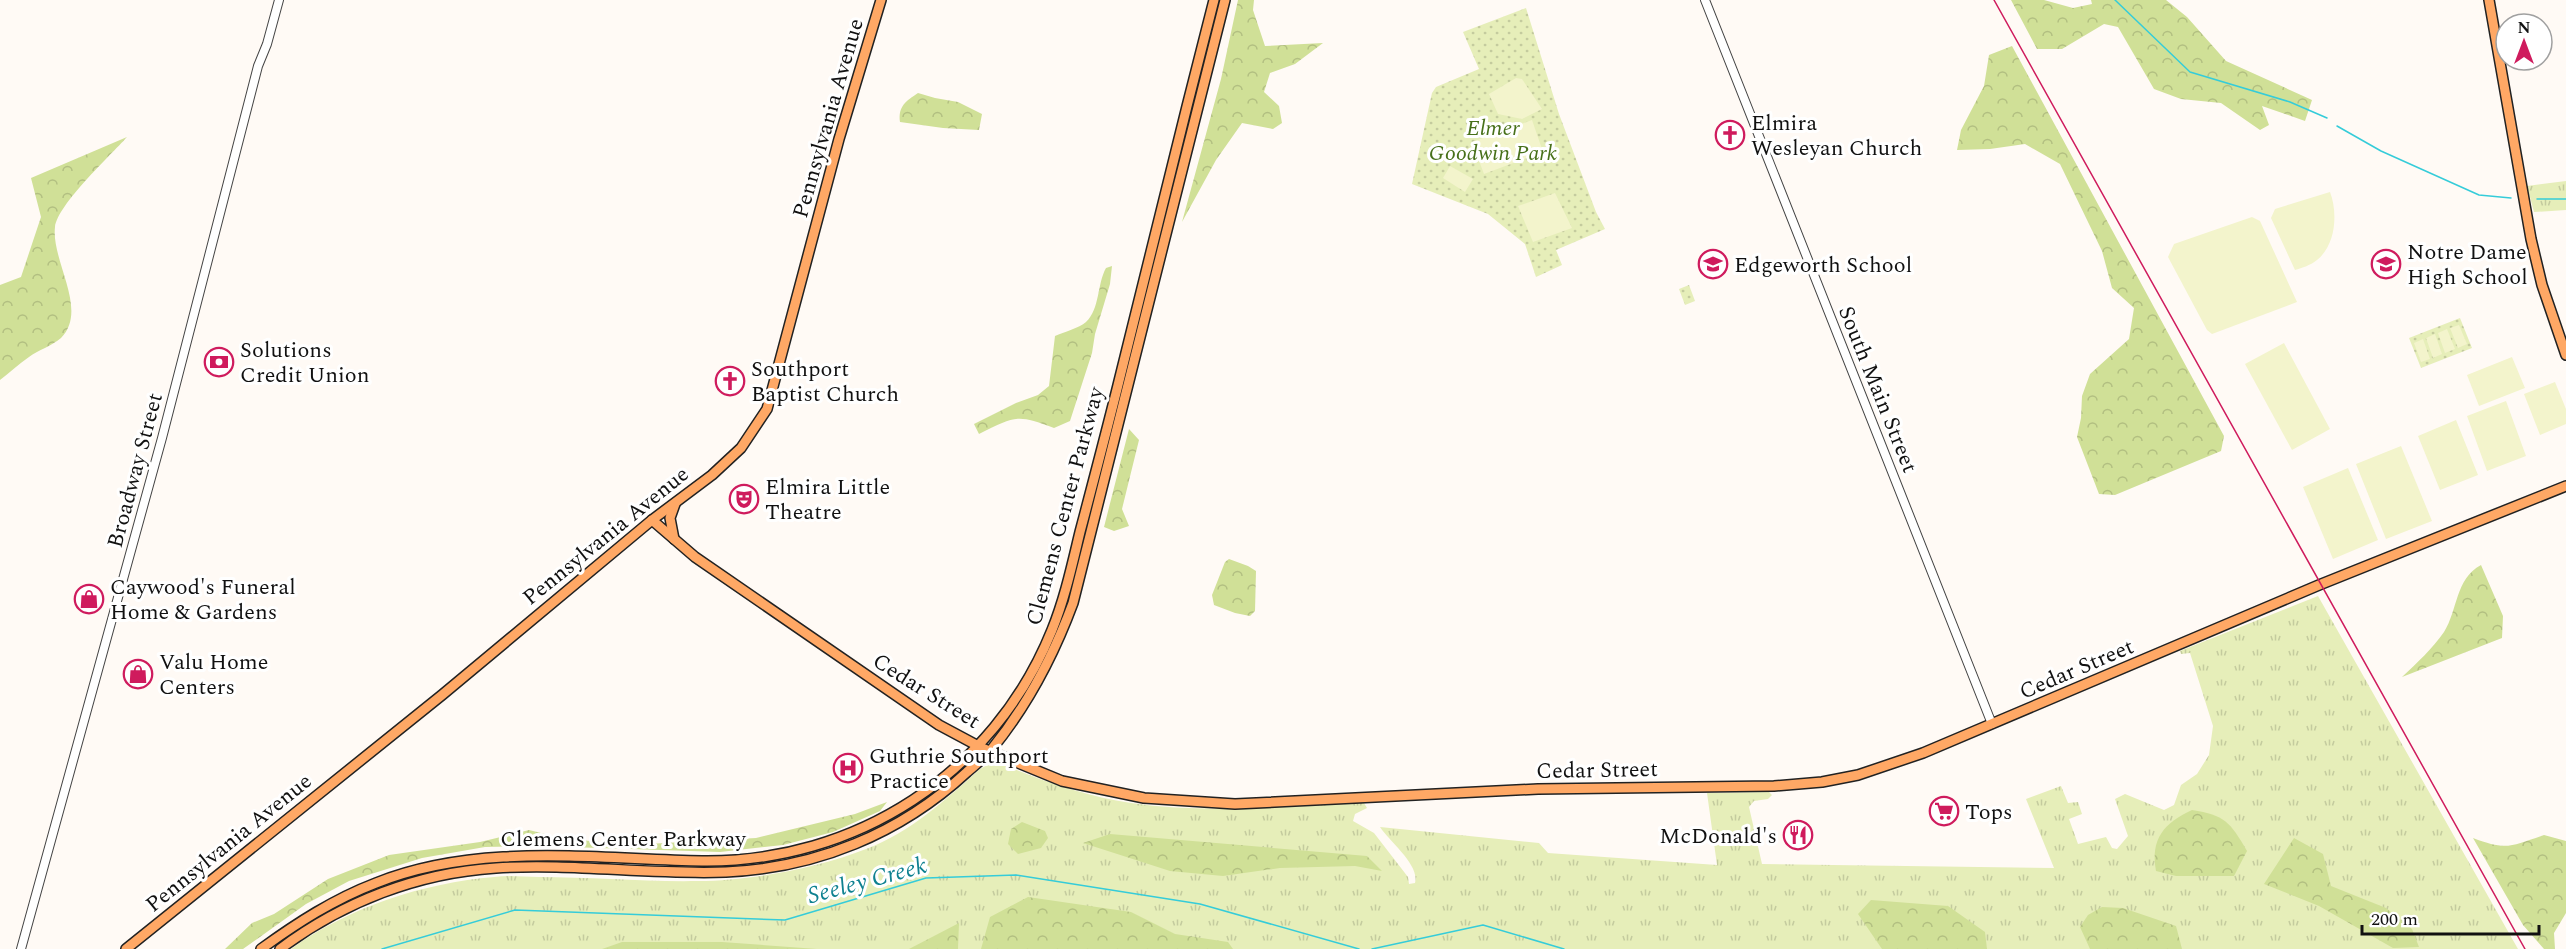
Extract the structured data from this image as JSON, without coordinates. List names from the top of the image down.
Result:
{
  "streets": {
    "main road": ["Pennsylvania Avenue", "Clemens Center Parkway", "Cedar Street"],
    "street": ["South Main Street", "Broadway Street"]
  },
  "crossings": [
    ["Pennsylvania Avenue", "Cedar Street"],
    ["South Main Street", "Cedar Street"],
    ["Clemens Center Parkway", "Cedar Street"]
  ],
  "water": ["Seeley Creek"],
  "parks": ["Elmer Goodwin Park"],
  "places": {
    "church": ["Elmira Wesleyan Church", "Southport Baptist Church"],
    "school or university": ["Edgeworth School", "Notre Dame High School"],
    "bank": ["Solutions Credit Union"],
    "theatre": ["Elmira Little Theatre"],
    "shop": ["Caywood's Funeral Home & Gardens", "Valu Home Centers"],
    "hospital": ["Guthrie Southport Practice"],
    "supermarket": ["Tops"],
    "restaurant": ["McDonald's"]
  },
  "scale_bar": "200 m",
  "north": "top"
}
